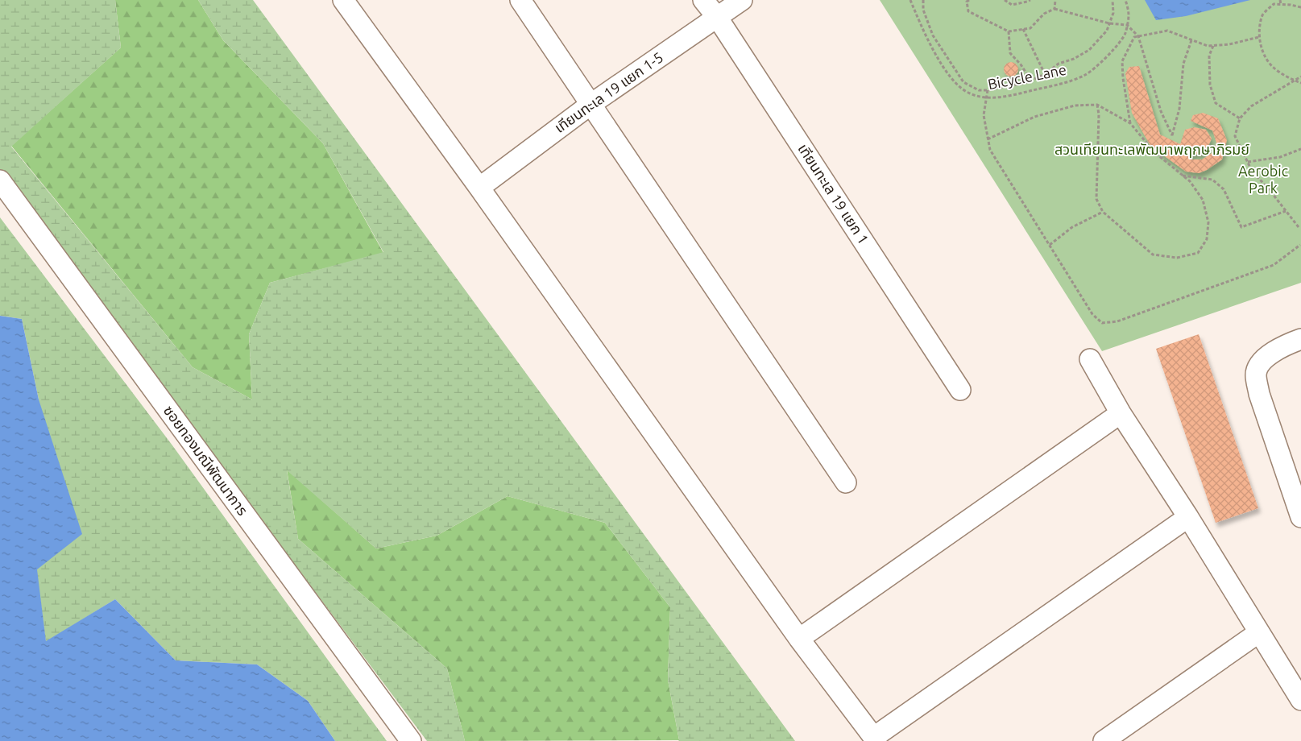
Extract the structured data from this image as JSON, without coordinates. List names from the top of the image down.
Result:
{
  "streets": {
    "street": ["เทียนทะเล 19 แยก 1-5", "เทียนทะเล 19 แยก 1", "ซอยทองมณีพัฒนาการ"],
    "path": ["Bicycle Lane"]
  },
  "crossings": [
    ["เทียนทะเล 19 แยก 1-5", "เทียนทะเล 19 แยก 1"]
  ],
  "parks": ["สวนเทียนทะเลพัฒนาพฤกษาภิรมย์", "Aerobic Park"]
}
